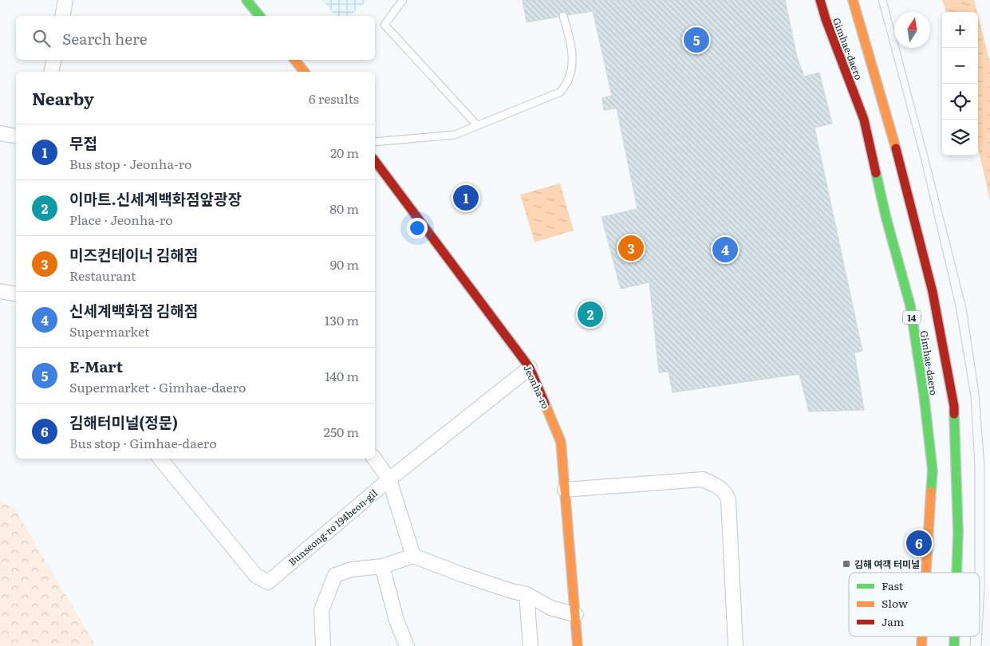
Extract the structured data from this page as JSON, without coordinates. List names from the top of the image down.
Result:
{
  "streets": {
    "main road": ["Gimhae-daero", "14", "Jeonha-ro"],
    "street": ["Bunseong-ro 194beon-gil"]
  },
  "crossings": [
    ["Jeonha-ro", "Bunseong-ro 194beon-gil"]
  ],
  "places": {
    "transit": ["김해 여객 터미널"]
  },
  "legend": ["Fast", "Slow", "Jam"],
  "north": "top",
  "page": {
    "map_buttons": ["+", "−"],
    "search": "Search here",
    "pins": [
      "5",
      "1",
      "3",
      "4",
      "2",
      "6"
    ],
    "heading": ["Nearby", "6 results"],
    "list": [
      {
        "mark": "1",
        "name": "무접",
        "note": "Bus stop · Jeonha-ro",
        "value": "20 m"
      },
      {
        "mark": "2",
        "name": "이마트.신세계백화점앞광장",
        "note": "Place · Jeonha-ro",
        "value": "80 m"
      },
      {
        "mark": "3",
        "name": "미즈컨테이너 김해점",
        "note": "Restaurant",
        "value": "90 m"
      },
      {
        "mark": "4",
        "name": "신세계백화점 김해점",
        "note": "Supermarket",
        "value": "130 m"
      },
      {
        "mark": "5",
        "name": "E-Mart",
        "note": "Supermarket · Gimhae-daero",
        "value": "140 m"
      },
      {
        "mark": "6",
        "name": "김해터미널(정문)",
        "note": "Bus stop · Gimhae-daero",
        "value": "250 m"
      }
    ]
  }
}
